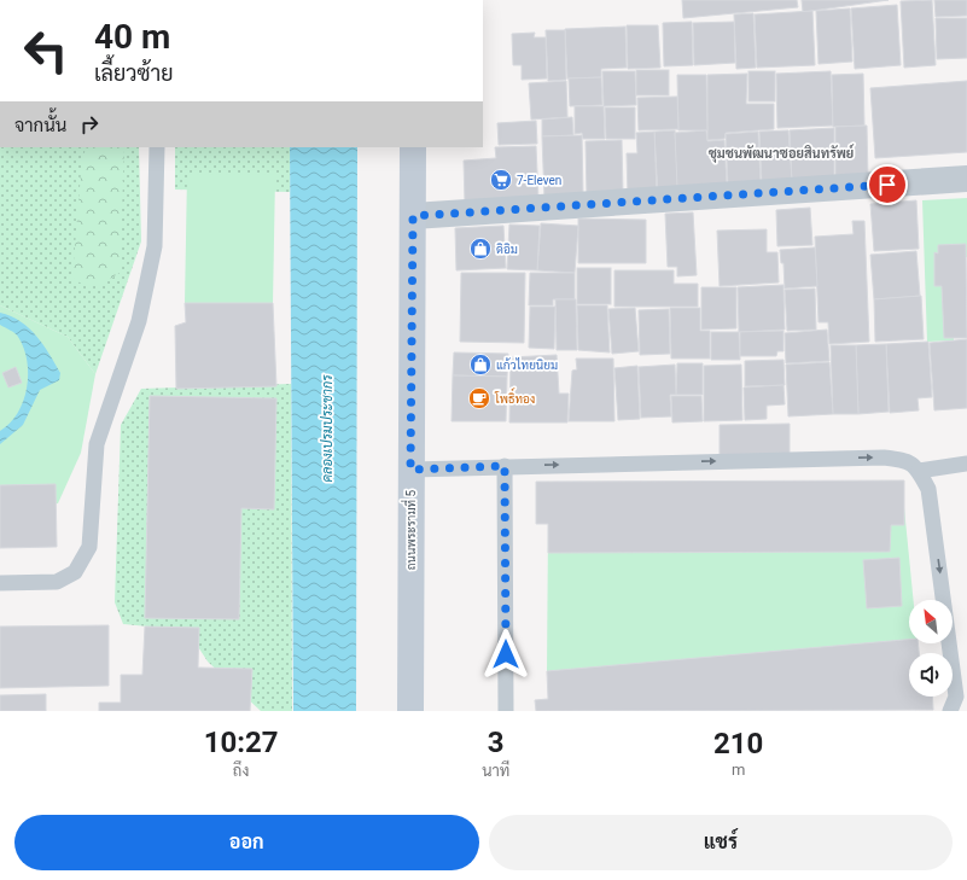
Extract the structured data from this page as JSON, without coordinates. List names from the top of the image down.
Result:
{
  "streets": {
    "main road": ["ถนนพระรามที่ 5"]
  },
  "districts": ["ชุมชนพัฒนาซอยสินทรัพย์"],
  "water": ["คลองเปรมประชากร"],
  "places": {
    "supermarket": ["7-Eleven"],
    "shop": ["ดิอิม", "แก้วไทยนิยม"],
    "cafe": ["โพธิ์ทอง"]
  },
  "north": "top left",
  "page": {
    "turn": ["40 m", "เลี้ยวซ้าย"],
    "then": "จากนั้น",
    "eta": [
      "10:27",
      "ถึง",
      "3",
      "นาที",
      "210",
      "m"
    ],
    "buttons": ["ออก", "แชร์"]
  }
}
